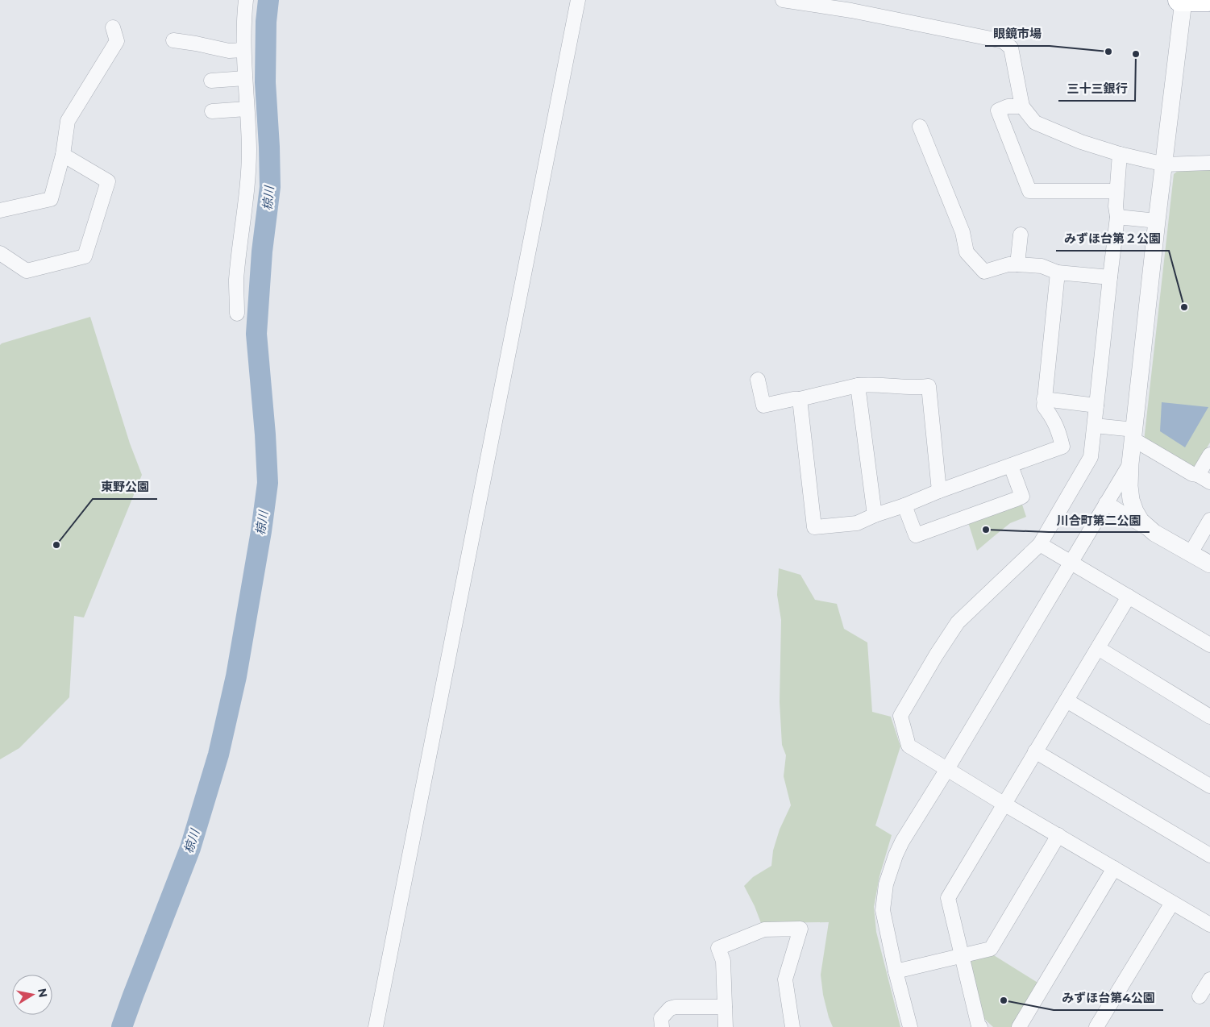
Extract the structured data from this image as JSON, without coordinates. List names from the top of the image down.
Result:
{
  "water": ["椋川"],
  "places": [
    "眼鏡市場",
    "三十三銀行",
    "みずほ台第２公園",
    "川合町第二公園",
    "東野公園",
    "みずほ台第4公園"
  ],
  "north": "right"
}
